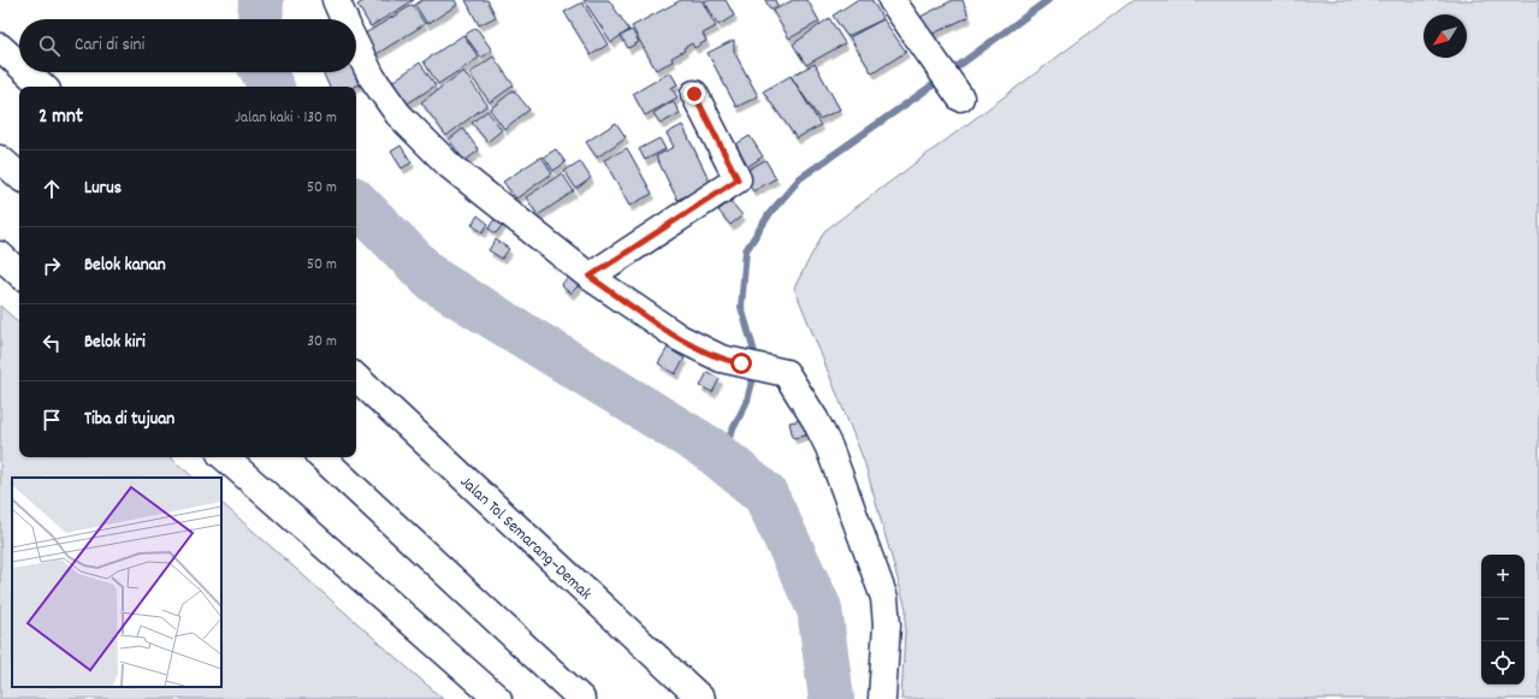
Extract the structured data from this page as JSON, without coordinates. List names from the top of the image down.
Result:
{
  "streets": {
    "main road": ["Jalan Tol Semarang–Demak"]
  },
  "north": "bottom left",
  "page": {
    "search": "Cari di sini",
    "heading": ["2 mnt", "Jalan kaki · 130 m"],
    "list": [
      ["Lurus", "50 m"],
      ["Belok kanan", "50 m"],
      ["Belok kiri", "30 m"],
      "Tiba di tujuan"
    ],
    "map_buttons": ["+", "−"]
  }
}
